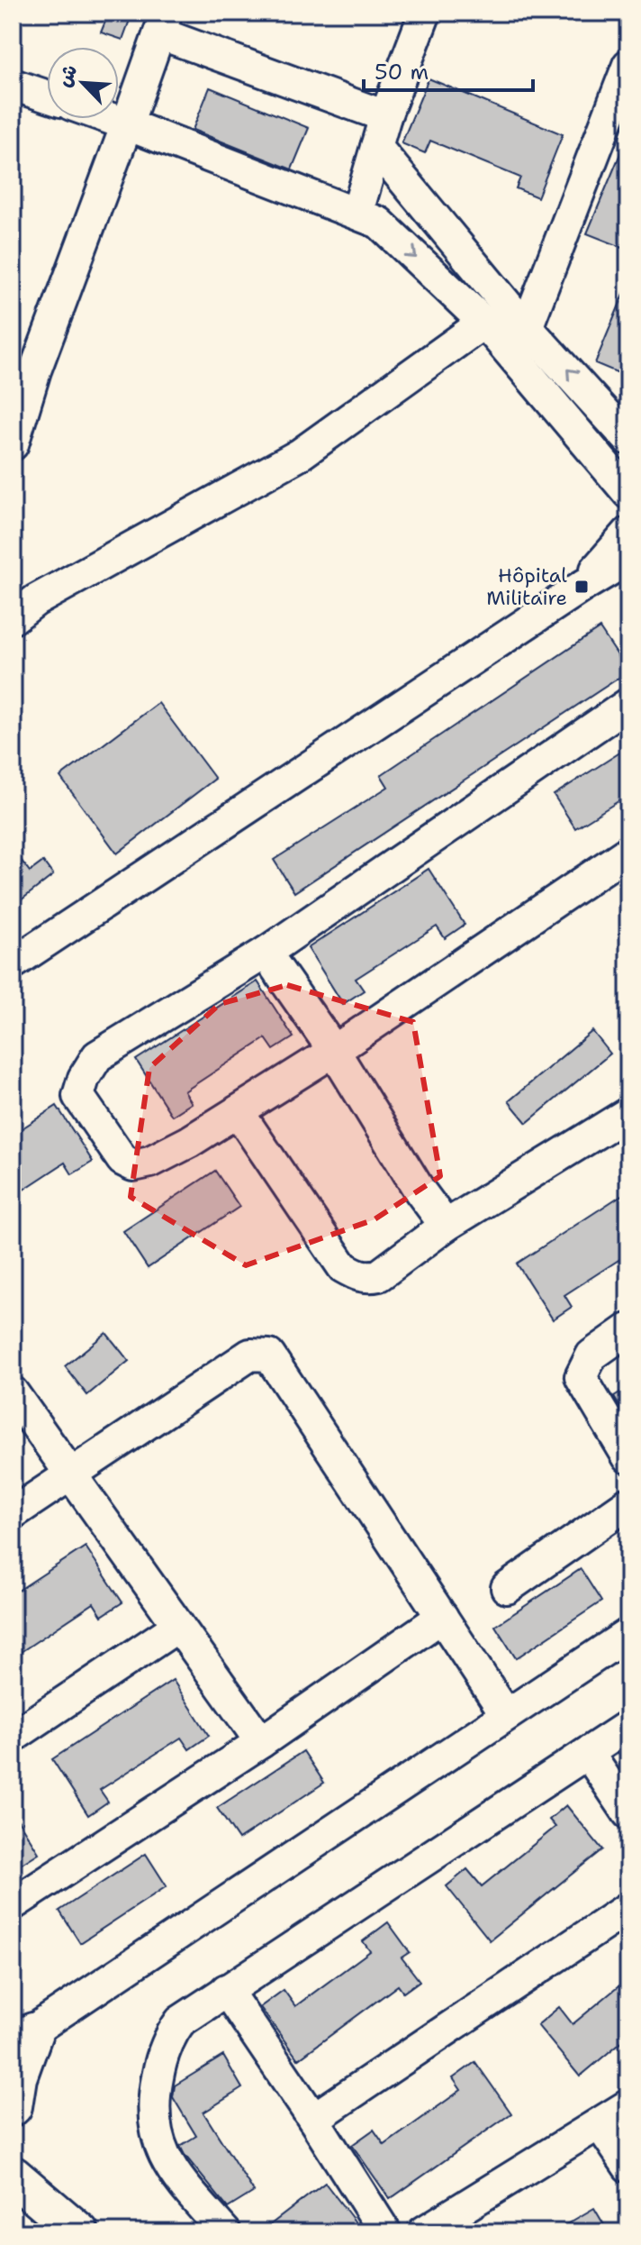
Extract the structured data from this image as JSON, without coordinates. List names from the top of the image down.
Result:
{
  "places": {
    "transit": ["Hôpital Militaire"]
  },
  "scale_bar": "50 m",
  "north": "top left"
}
